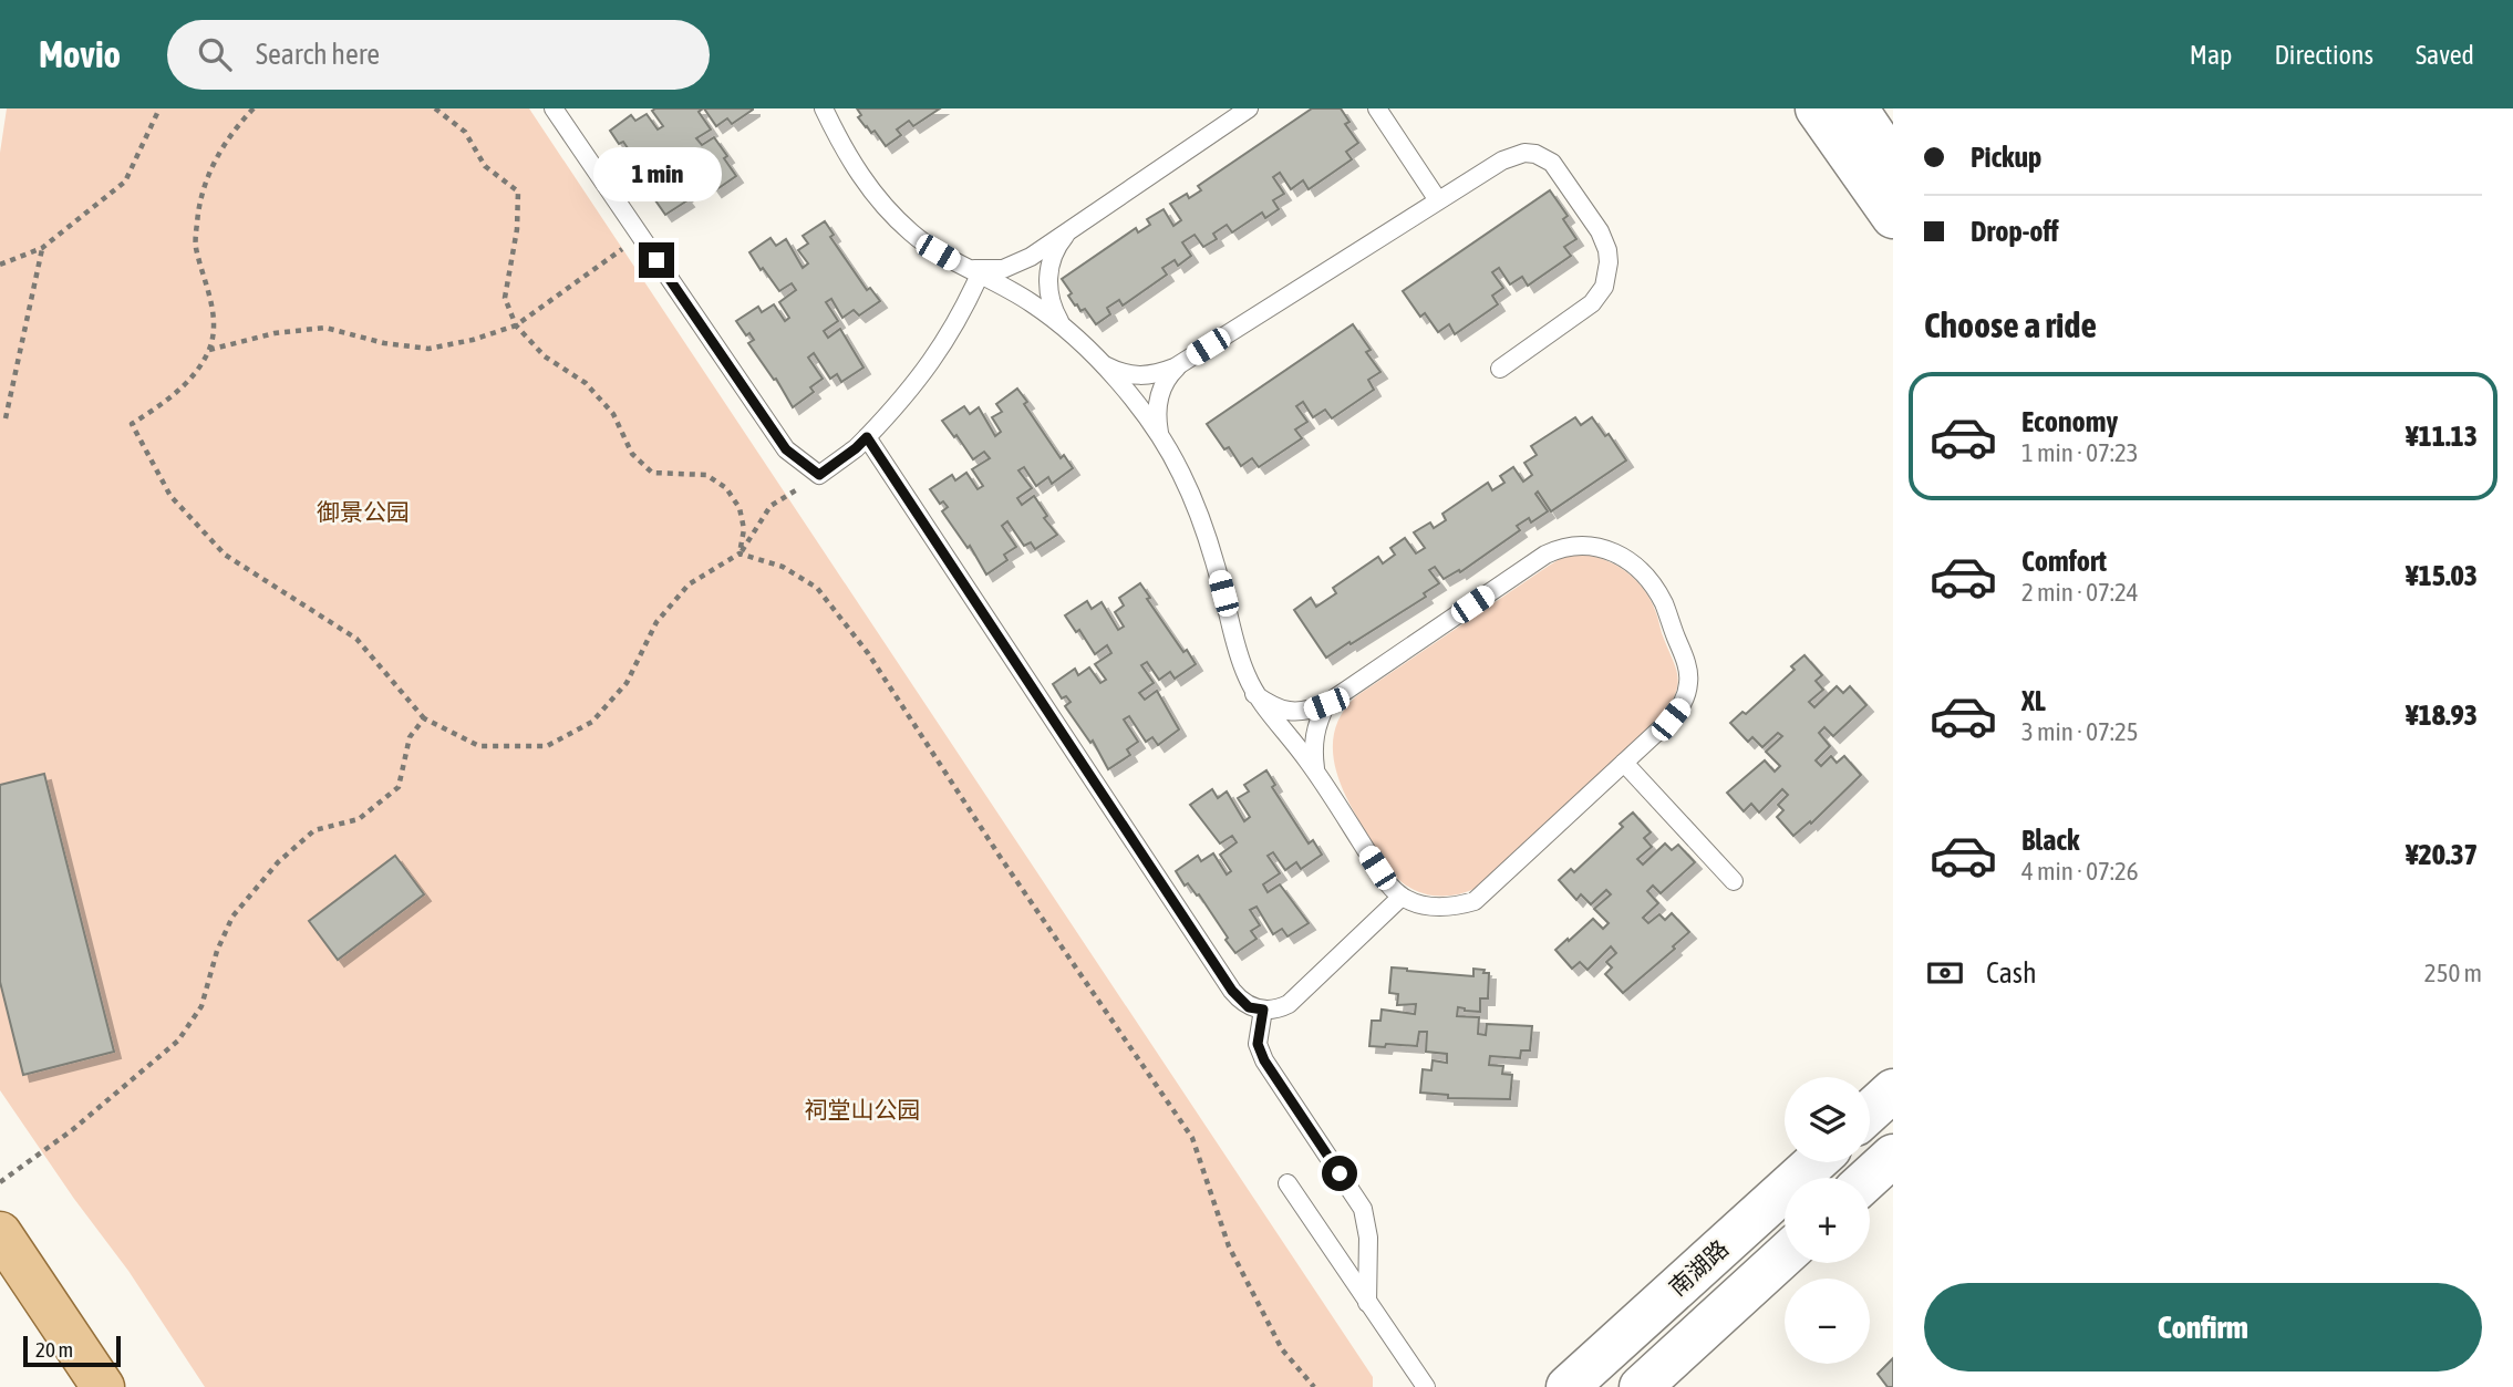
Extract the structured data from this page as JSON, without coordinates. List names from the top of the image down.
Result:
{
  "streets": {
    "main road": ["南湖路"]
  },
  "parks": ["御景公园", "祠堂山公园"],
  "scale_bar": "20 m",
  "page": {
    "header": "Movio",
    "search": "Search here",
    "nav": ["Map", "Directions", "Saved"],
    "banner": ["Pickup", "Drop-off"],
    "bubble": "1 min",
    "heading": "Choose a ride",
    "list": [
      {
        "name": "Economy",
        "note": "1 min · 07:23",
        "value": "¥11.13"
      },
      {
        "name": "Comfort",
        "note": "2 min · 07:24",
        "value": "¥15.03"
      },
      {
        "name": "XL",
        "note": "3 min · 07:25",
        "value": "¥18.93"
      },
      {
        "name": "Black",
        "note": "4 min · 07:26",
        "value": "¥20.37"
      }
    ],
    "pay": ["Cash", "250 m"],
    "map_buttons": ["+", "−"],
    "buttons": "Confirm",
    "scale": "20 m"
  }
}
